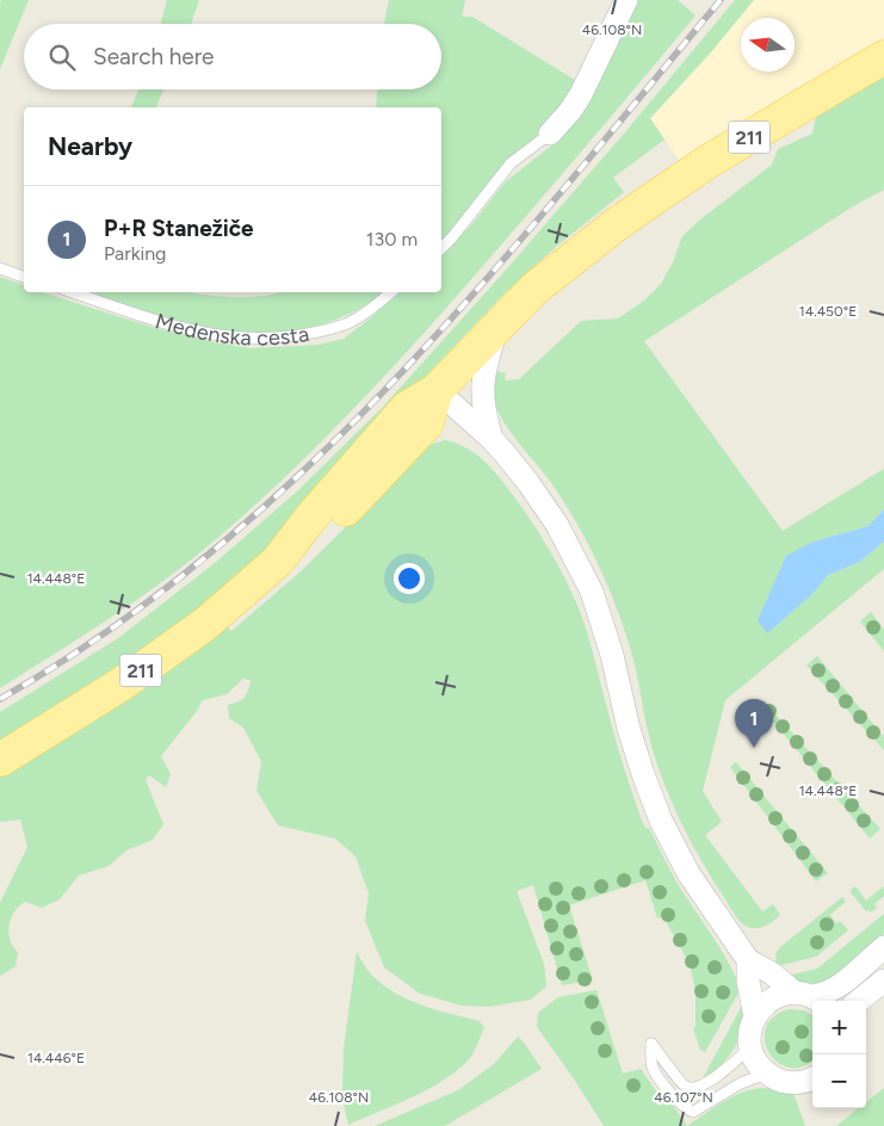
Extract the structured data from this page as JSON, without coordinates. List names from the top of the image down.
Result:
{
  "streets": {
    "main road": ["211"],
    "lane": ["Medenska cesta"]
  },
  "north": "left",
  "page": {
    "search": "Search here",
    "heading": "Nearby",
    "list": [
      {
        "mark": "1",
        "name": "P+R Stanežiče",
        "note": "Parking",
        "value": "130 m"
      }
    ],
    "pins": "1",
    "map_buttons": ["+", "−"]
  },
  "coordinates": [
    "46.108°N",
    "14.450°E",
    "14.448°E",
    "14.446°E",
    "46.107°N"
  ]
}
